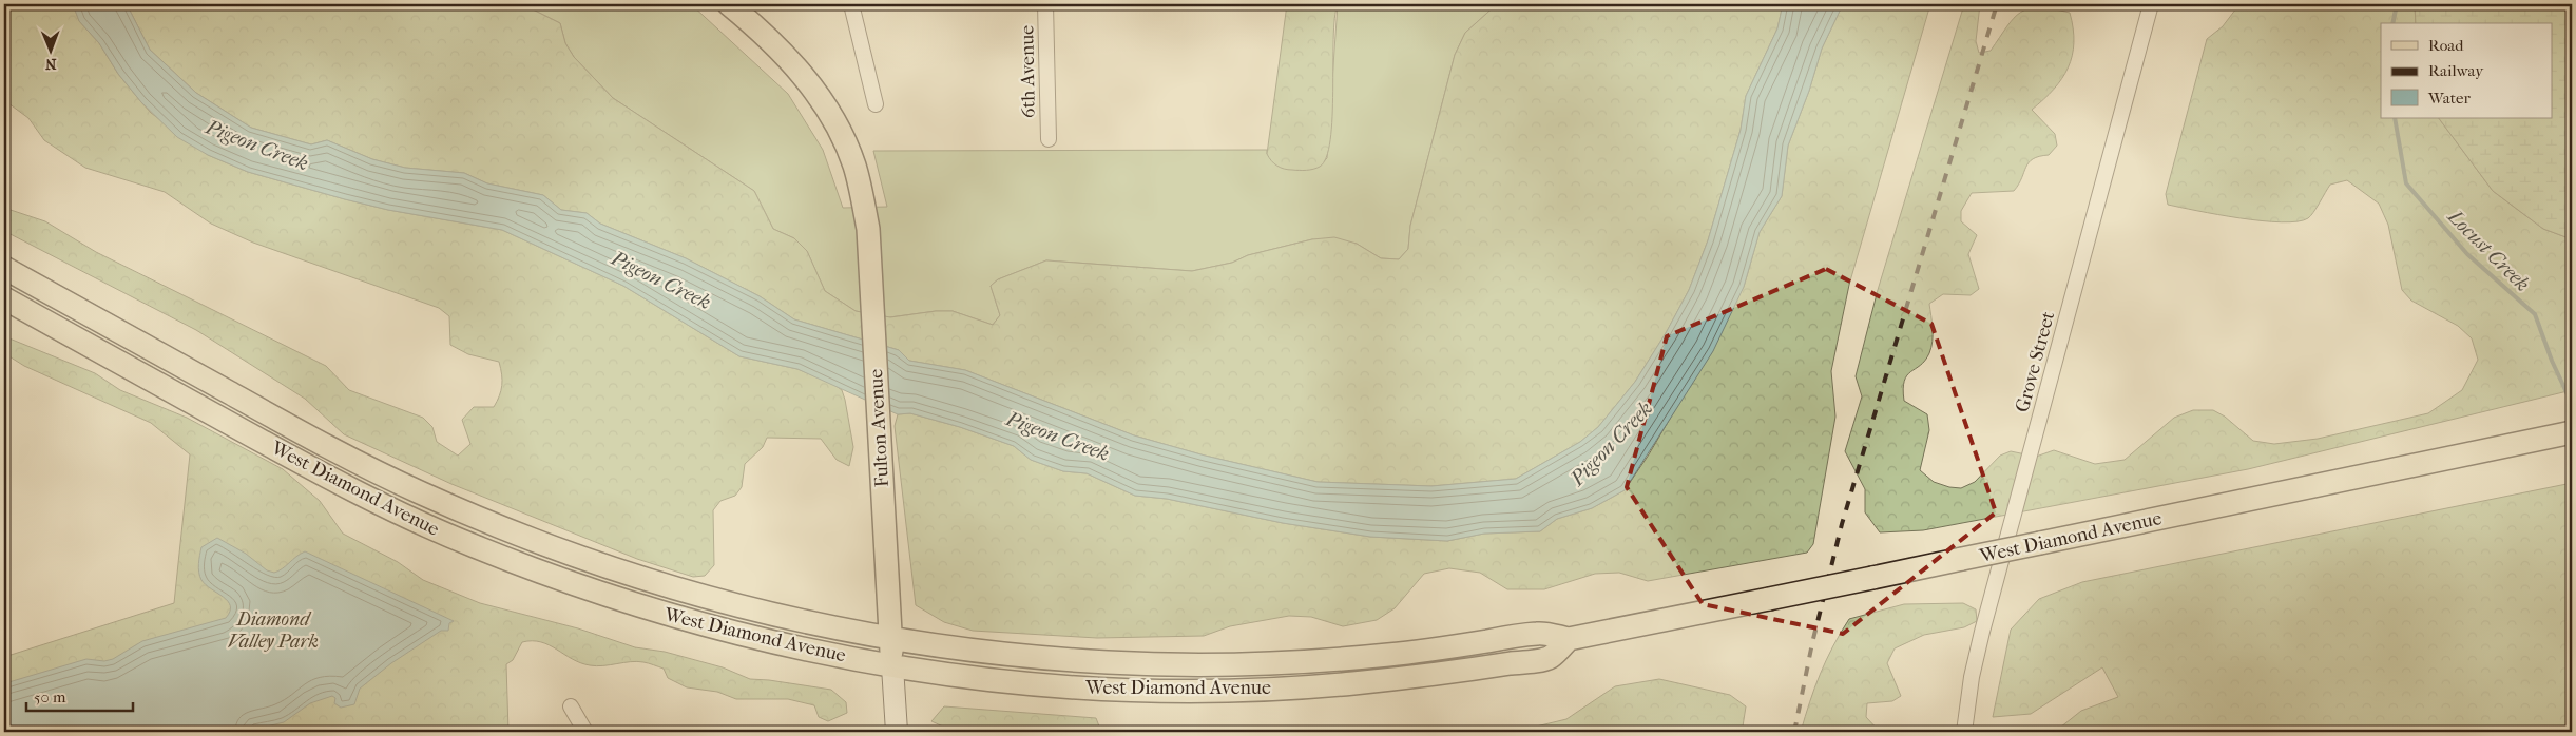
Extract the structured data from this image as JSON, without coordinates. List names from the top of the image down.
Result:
{
  "streets": {
    "main road": ["Fulton Avenue", "West Diamond Avenue"],
    "street": ["6th Avenue", "Grove Street"]
  },
  "crossings": [
    ["Fulton Avenue", "West Diamond Avenue"]
  ],
  "water": ["Pigeon Creek", "Locust Creek"],
  "parks": ["Diamond Valley Park"],
  "legend": ["Road", "Railway", "Water"],
  "scale_bar": "50 m",
  "north": "bottom"
}
